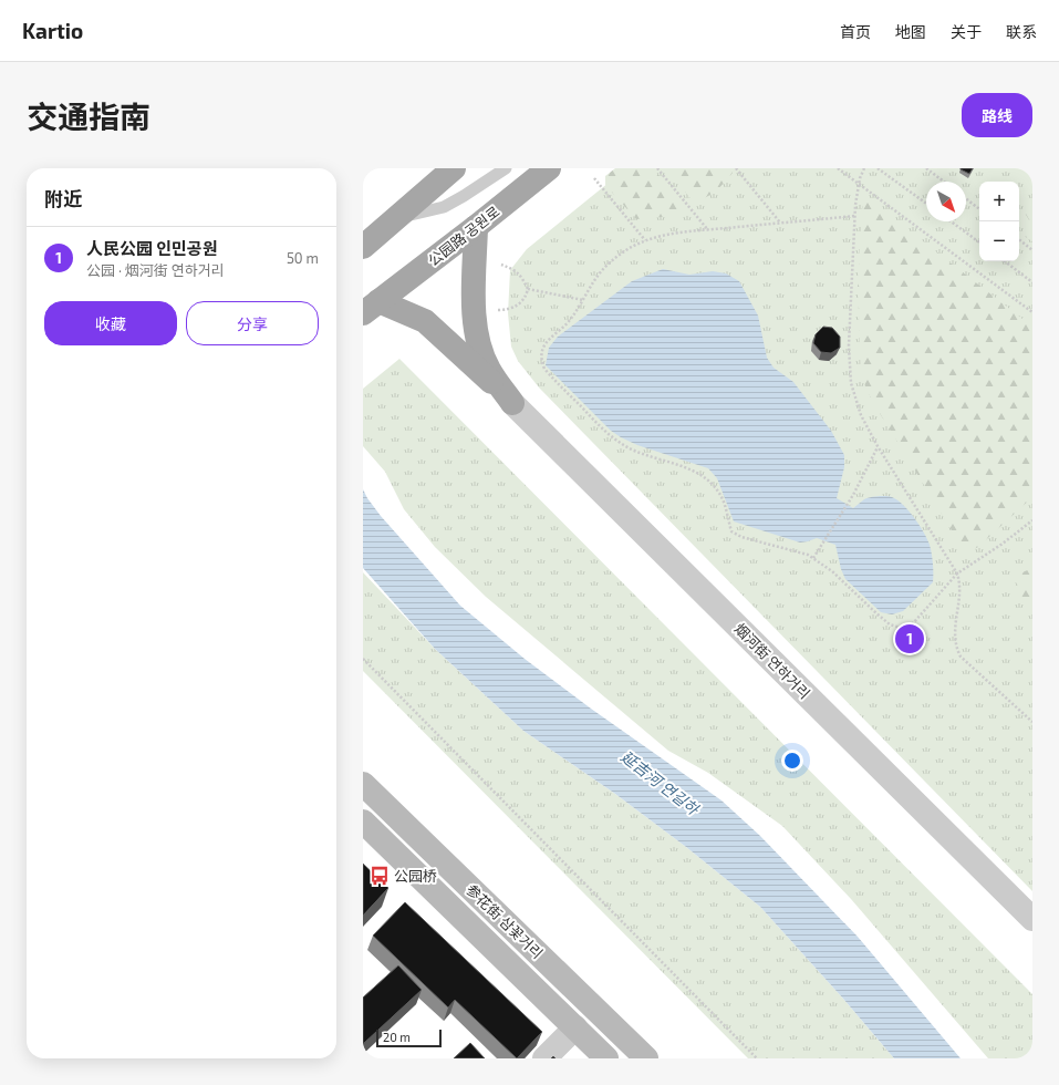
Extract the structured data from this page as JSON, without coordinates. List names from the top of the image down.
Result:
{
  "streets": {
    "main road": ["公园路 공원로", "参花街 삼꽃거리"],
    "street": ["烟河街 연하거리"]
  },
  "water": ["延吉河 연길하"],
  "places": {
    "bus stop": ["公园桥"]
  },
  "scale_bar": "20 m",
  "north": "bottom right",
  "page": {
    "header": "Kartio",
    "nav": [
      "首页",
      "地图",
      "关于",
      "联系"
    ],
    "title": "交通指南",
    "buttons": [
      "路线",
      ["收藏", "分享"]
    ],
    "heading": "附近",
    "map_buttons": ["+", "−"],
    "list": [
      {
        "mark": "1",
        "name": "人民公园 인민공원",
        "note": "公园 · 烟河街 연하거리",
        "value": "50 m"
      }
    ],
    "pins": "1",
    "scale": "20 m"
  }
}
